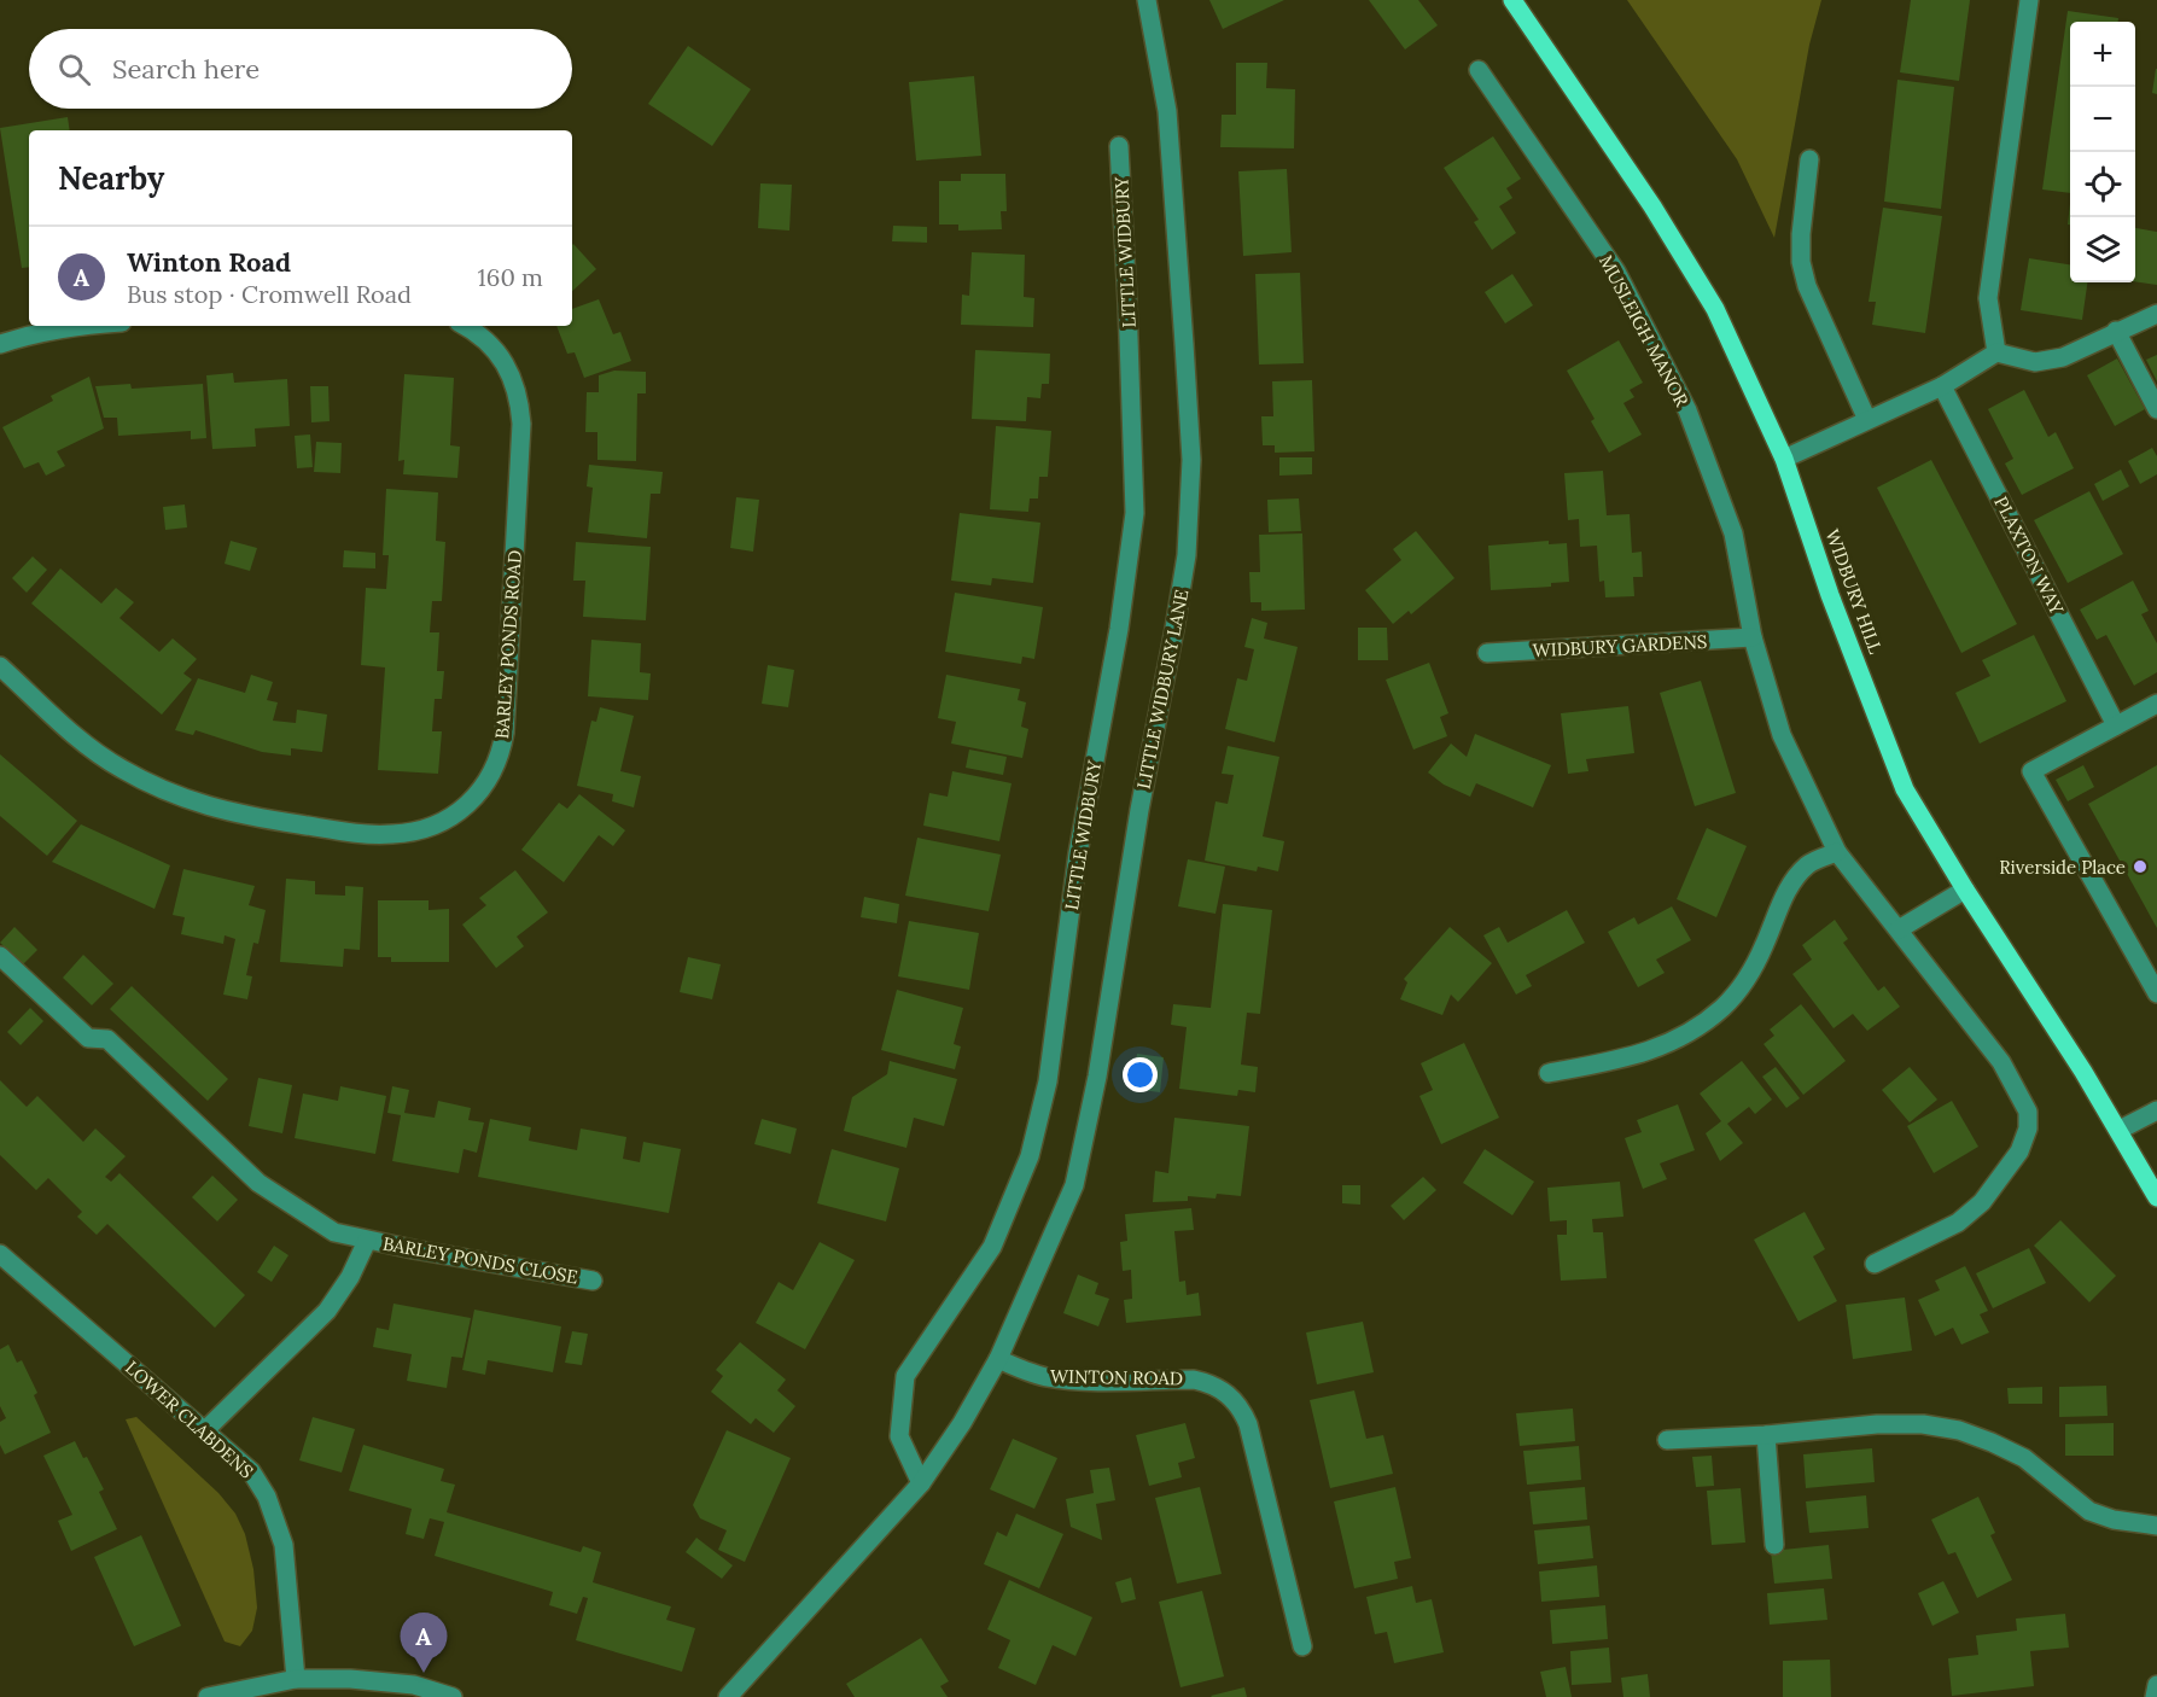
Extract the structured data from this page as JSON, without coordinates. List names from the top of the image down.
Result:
{
  "streets": {
    "main road": ["WIDBURY HILL"],
    "street": [
      "LITTLE WIDBURY",
      "MUSLEIGH MANOR",
      "PLAXTON WAY",
      "BARLEY PONDS ROAD",
      "WIDBURY GARDENS",
      "LITTLE WIDBURY LANE",
      "BARLEY PONDS CLOSE",
      "WINTON ROAD",
      "LOWER CLABDENS"
    ]
  },
  "crossings": [
    ["MUSLEIGH MANOR", "WIDBURY GARDENS"],
    ["LITTLE WIDBURY LANE", "WINTON ROAD"],
    ["BARLEY PONDS CLOSE", "LOWER CLABDENS"]
  ],
  "places": ["Riverside Place"],
  "page": {
    "map_buttons": ["+", "−"],
    "search": "Search here",
    "heading": "Nearby",
    "list": [
      {
        "mark": "A",
        "name": "Winton Road",
        "note": "Bus stop · Cromwell Road",
        "value": "160 m"
      }
    ],
    "pins": "A"
  }
}
